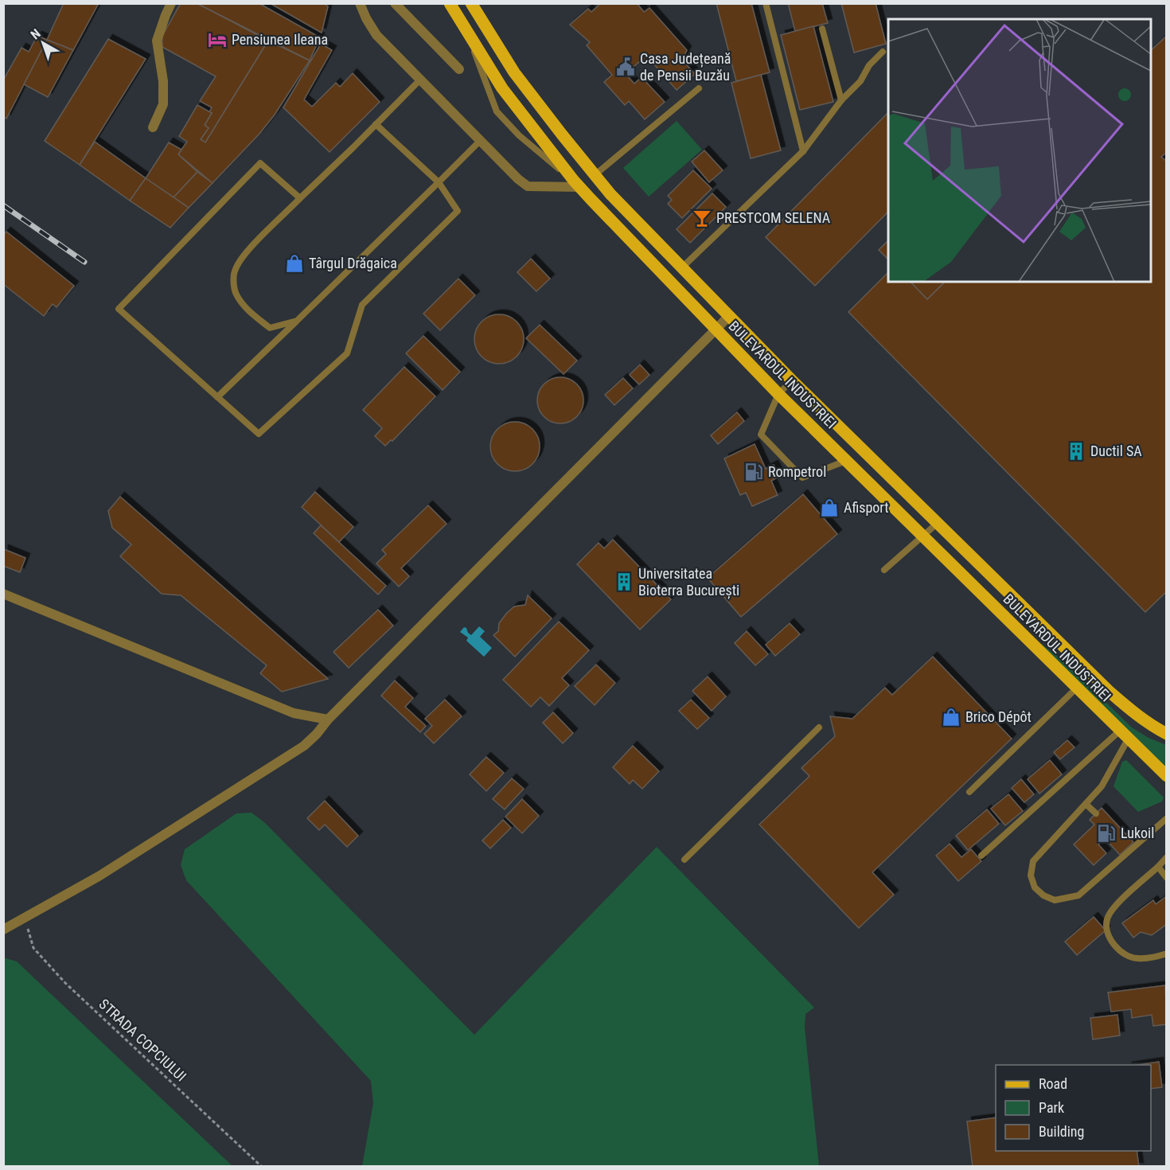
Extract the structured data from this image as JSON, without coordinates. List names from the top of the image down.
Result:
{
  "streets": {
    "main road": ["BULEVARDUL INDUSTRIEI"],
    "path": ["STRADA COPCIULUI"]
  },
  "places": {
    "hotel": ["Pensiunea Ileana"],
    "public building": ["Casa Județeană de Pensii Buzău"],
    "bar": ["PRESTCOM SELENA"],
    "shop": ["Târgul Drăgaica", "Afisport", "Brico Dépôt"],
    "building": ["Ductil SA", "Universitatea Bioterra București"],
    "fuel station": ["Rompetrol", "Lukoil"]
  },
  "legend": ["Road", "Park", "Building"],
  "north": "top left"
}
